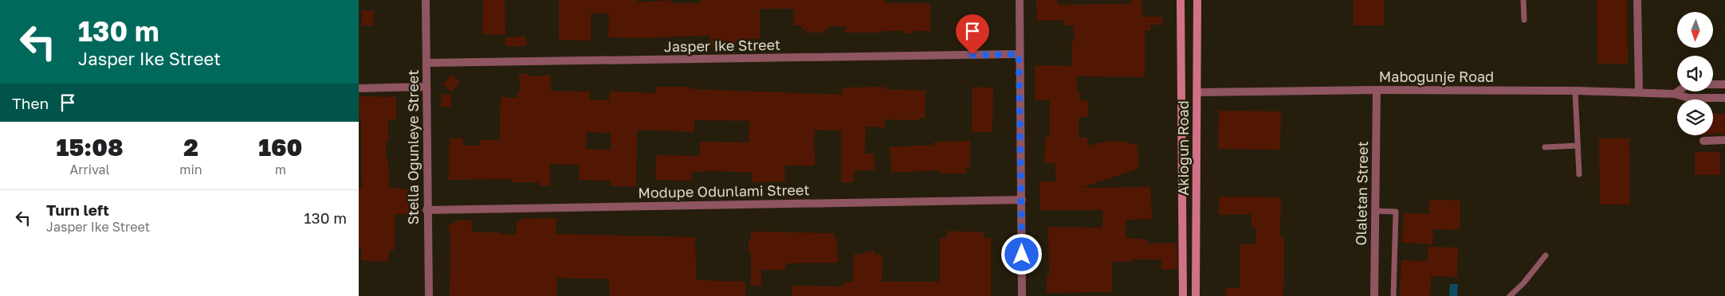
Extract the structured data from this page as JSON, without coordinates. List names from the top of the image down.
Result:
{
  "streets": {
    "street": [
      "Jasper Ike Street",
      "Mabogunje Road",
      "Stella Ogunleye Street",
      "Akiogun Road",
      "Modupe Odunlami Street",
      "Olaletan Street"
    ]
  },
  "crossings": [
    ["Jasper Ike Street", "Stella Ogunleye Street"],
    ["Mabogunje Road", "Akiogun Road"],
    ["Mabogunje Road", "Olaletan Street"],
    ["Stella Ogunleye Street", "Modupe Odunlami Street"]
  ],
  "north": "bottom",
  "page": {
    "turn": ["130 m", "Jasper Ike Street"],
    "then": "Then",
    "eta": [
      "15:08",
      "Arrival",
      "2",
      "min",
      "160",
      "m"
    ],
    "list": [
      {
        "name": "Turn left",
        "note": "Jasper Ike Street",
        "value": "130 m"
      }
    ]
  }
}
